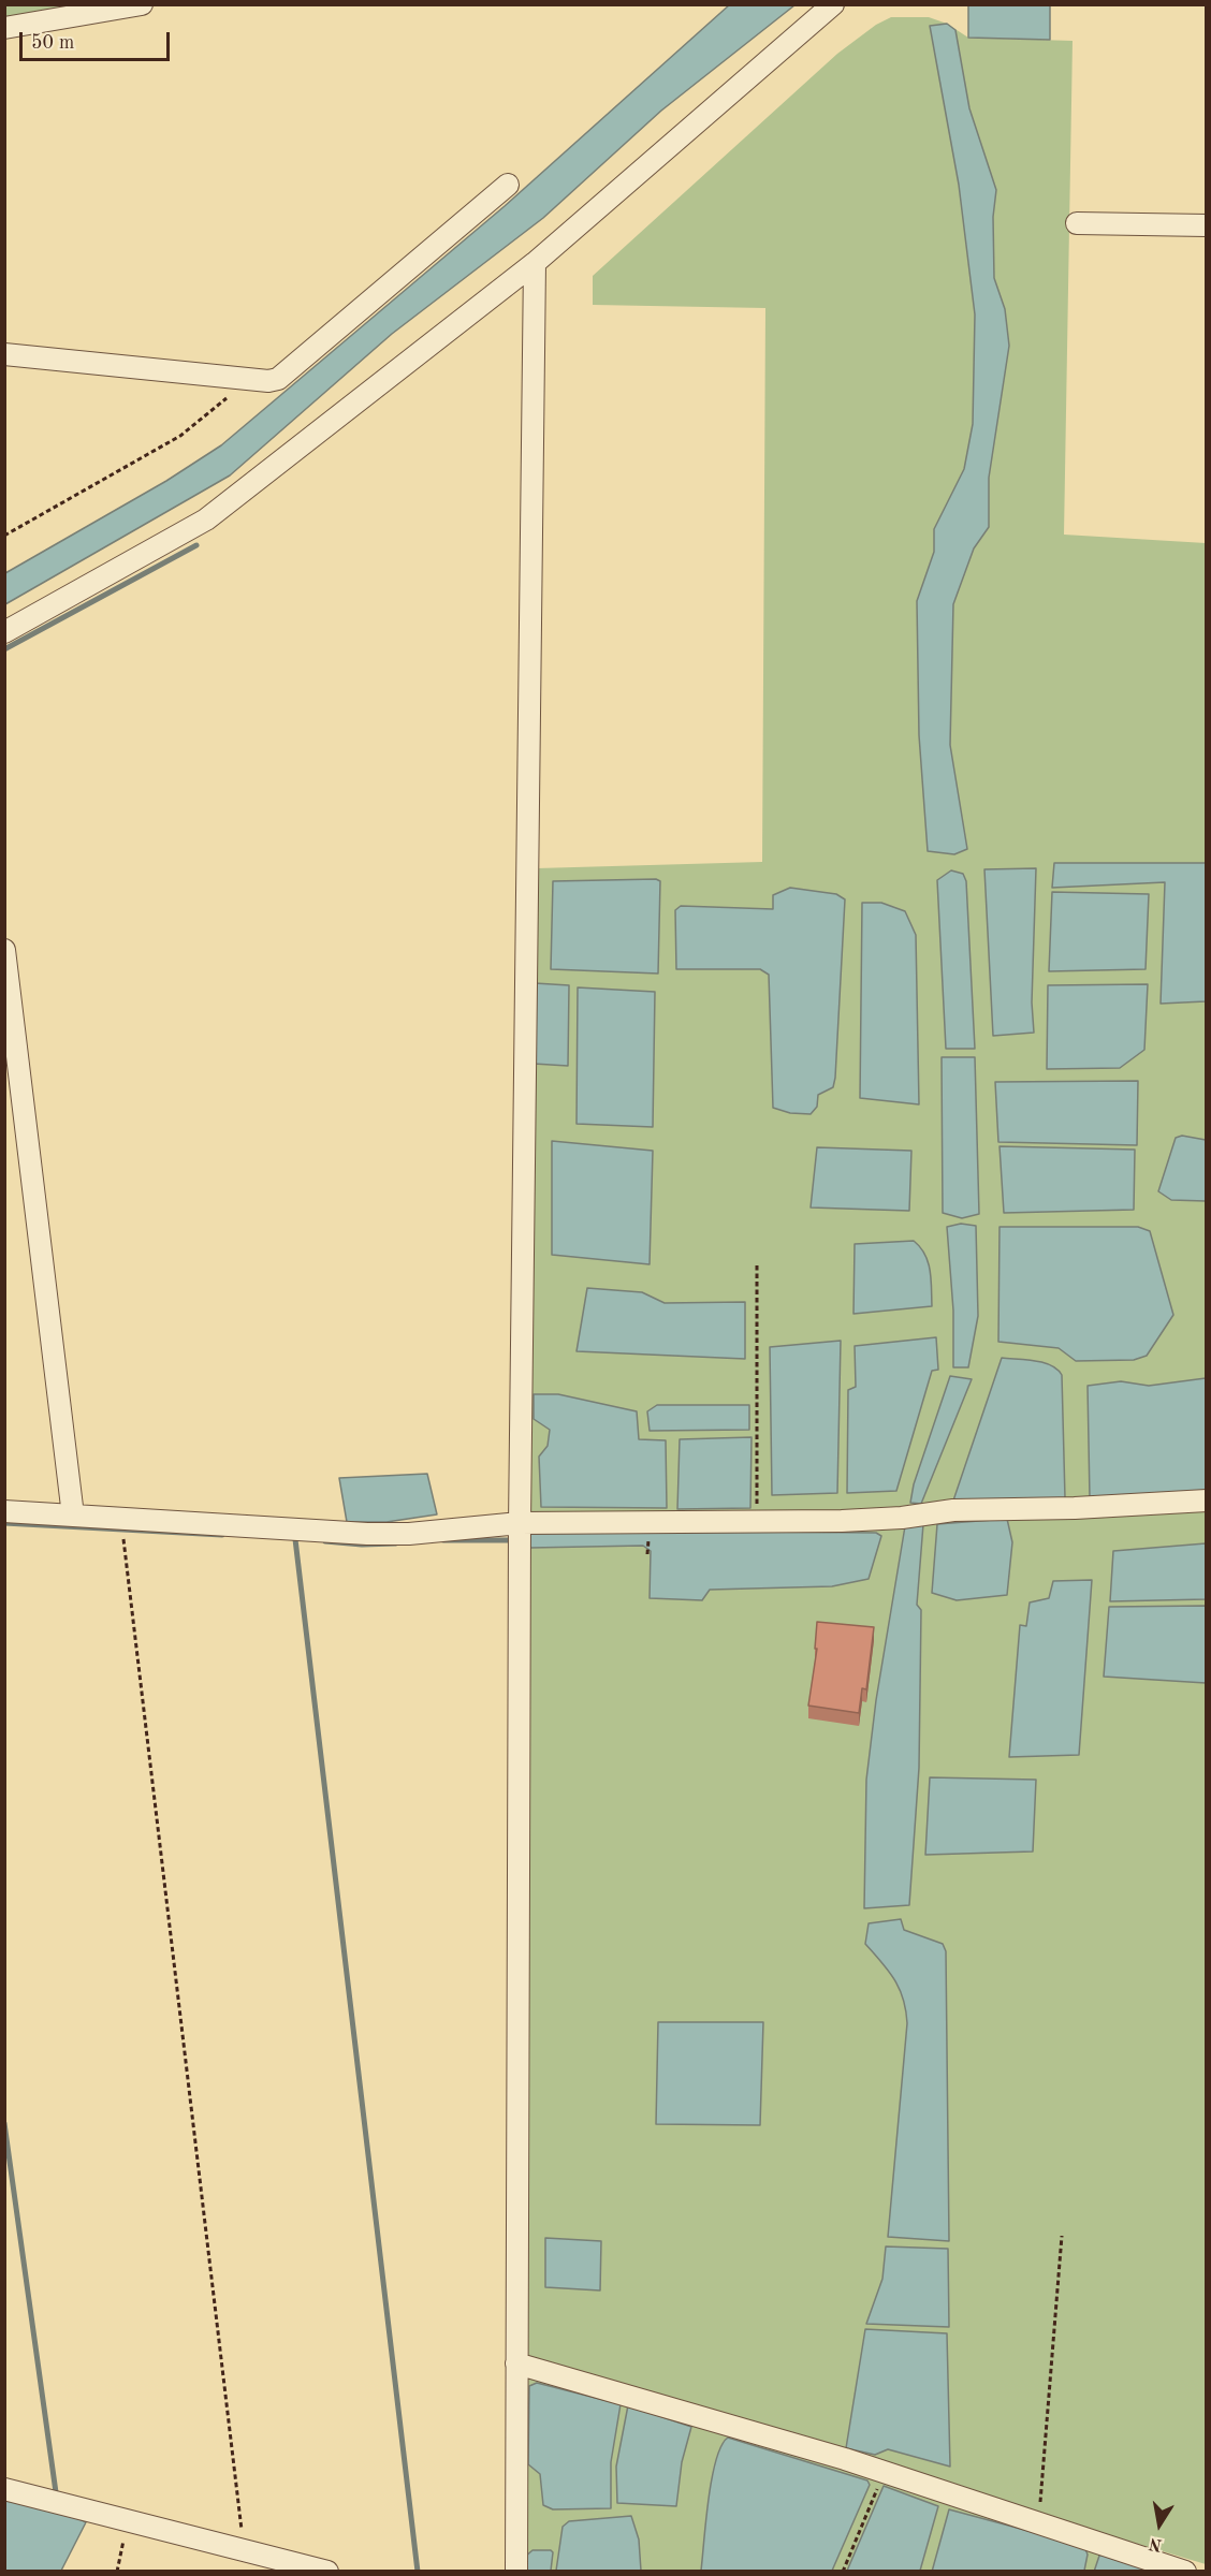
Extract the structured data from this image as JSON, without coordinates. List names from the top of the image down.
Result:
{
  "scale_bar": "50 m",
  "north": "bottom"
}
